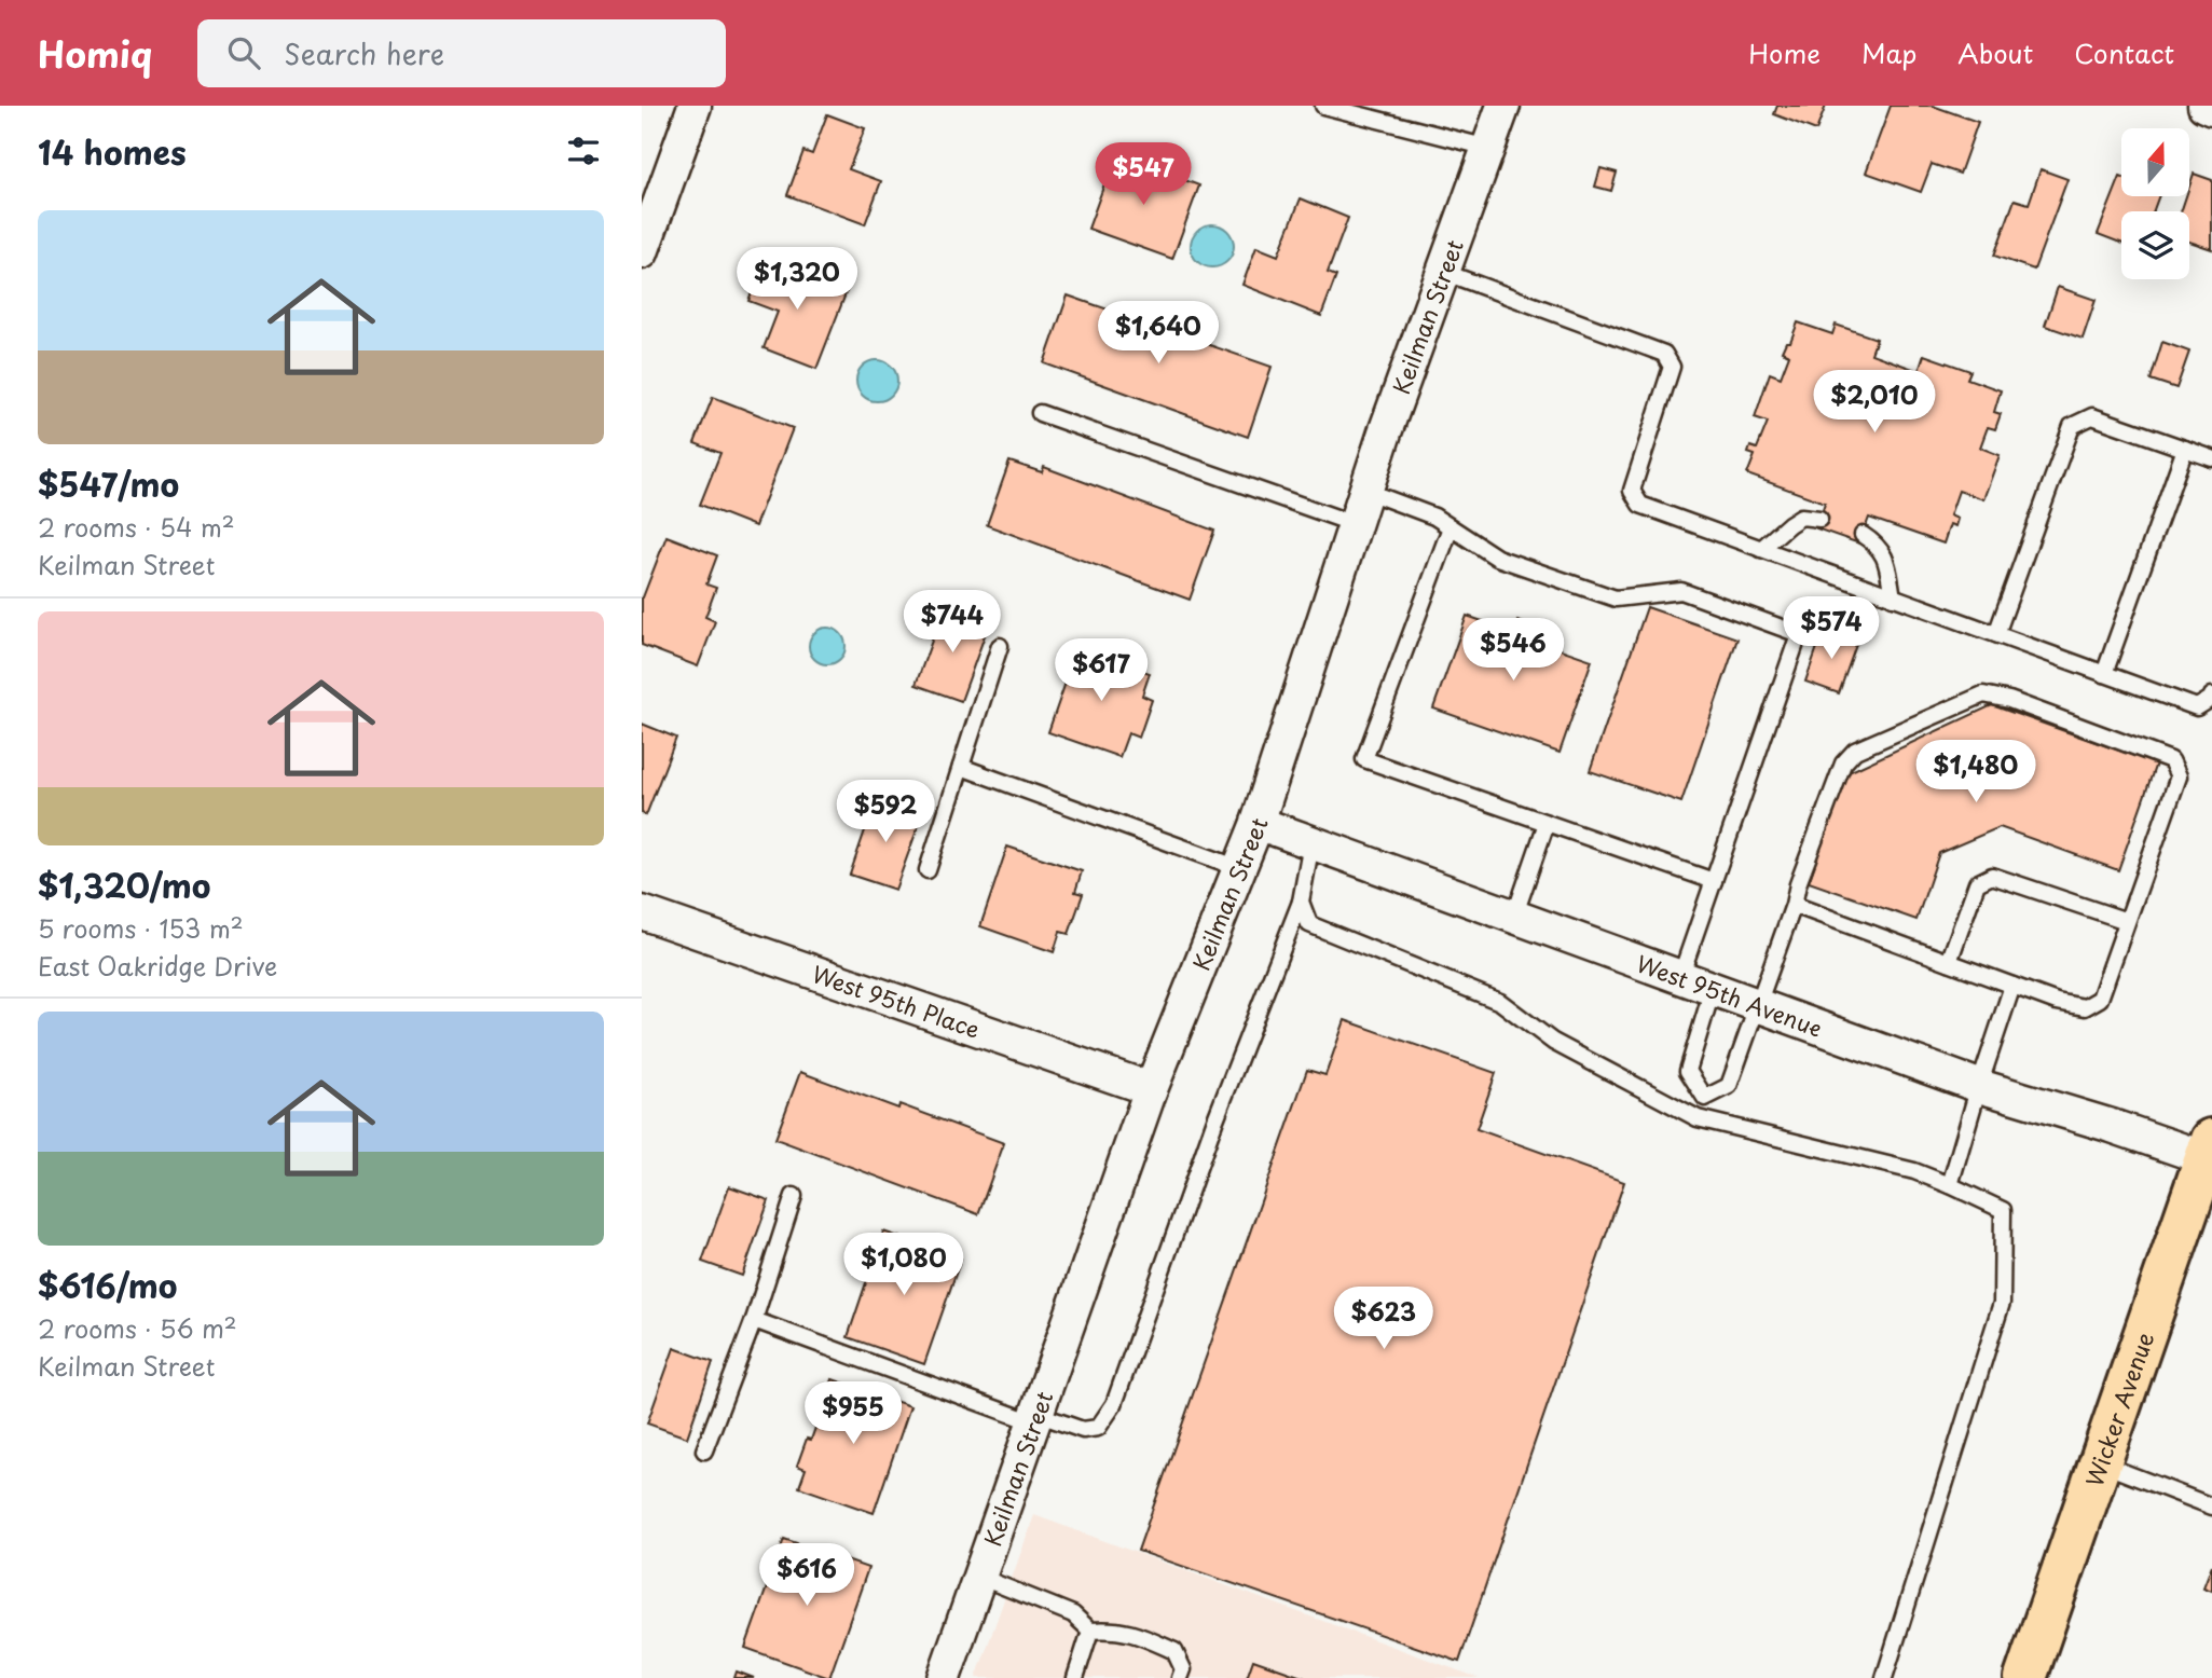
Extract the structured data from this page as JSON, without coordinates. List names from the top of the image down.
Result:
{
  "streets": {
    "highway": ["Wicker Avenue"],
    "street": ["Keilman Street", "West 95th Avenue", "West 95th Place"]
  },
  "crossings": [
    ["Keilman Street", "West 95th Avenue"],
    ["Keilman Street", "West 95th Place"],
    ["West 95th Avenue", "Wicker Avenue"]
  ],
  "north": "top",
  "page": {
    "header": "Homiq",
    "search": "Search here",
    "nav": [
      "Home",
      "Map",
      "About",
      "Contact"
    ],
    "heading": "14 homes",
    "price": [
      "$547",
      "$1,320",
      "$1,640",
      "$2,010",
      "$744",
      "$574",
      "$546",
      "$617",
      "$1,480",
      "$592",
      "$1,080",
      "$623",
      "$955",
      "$616"
    ],
    "list": [
      {
        "name": "$547/mo",
        "note": "2 rooms · 54 m² · Keilman Street"
      },
      {
        "name": "$1,320/mo",
        "note": "5 rooms · 153 m² · East Oakridge Drive"
      },
      {
        "name": "$616/mo",
        "note": "2 rooms · 56 m² · Keilman Street"
      }
    ]
  }
}
